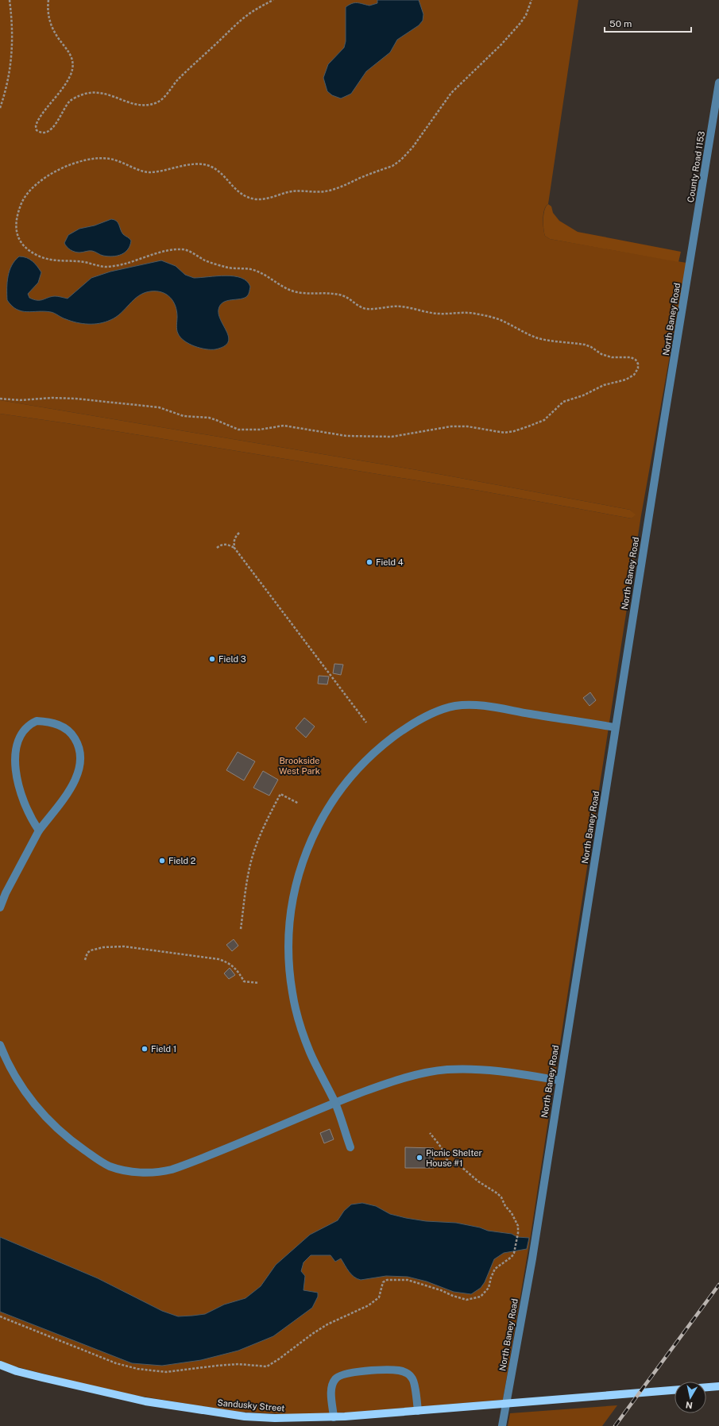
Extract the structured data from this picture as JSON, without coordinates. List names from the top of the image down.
{
  "streets": {
    "main road": ["Sandusky Street"],
    "street": ["County Road 1153", "North Baney Road"]
  },
  "crossings": [
    ["County Road 1153", "North Baney Road"],
    ["North Baney Road", "Sandusky Street"]
  ],
  "parks": ["Brookside West Park"],
  "places": [
    "Field 4",
    "Field 3",
    "Field 2",
    "Field 1",
    "Picnic Shelter House #1"
  ],
  "scale_bar": "50 m",
  "north": "bottom"
}
